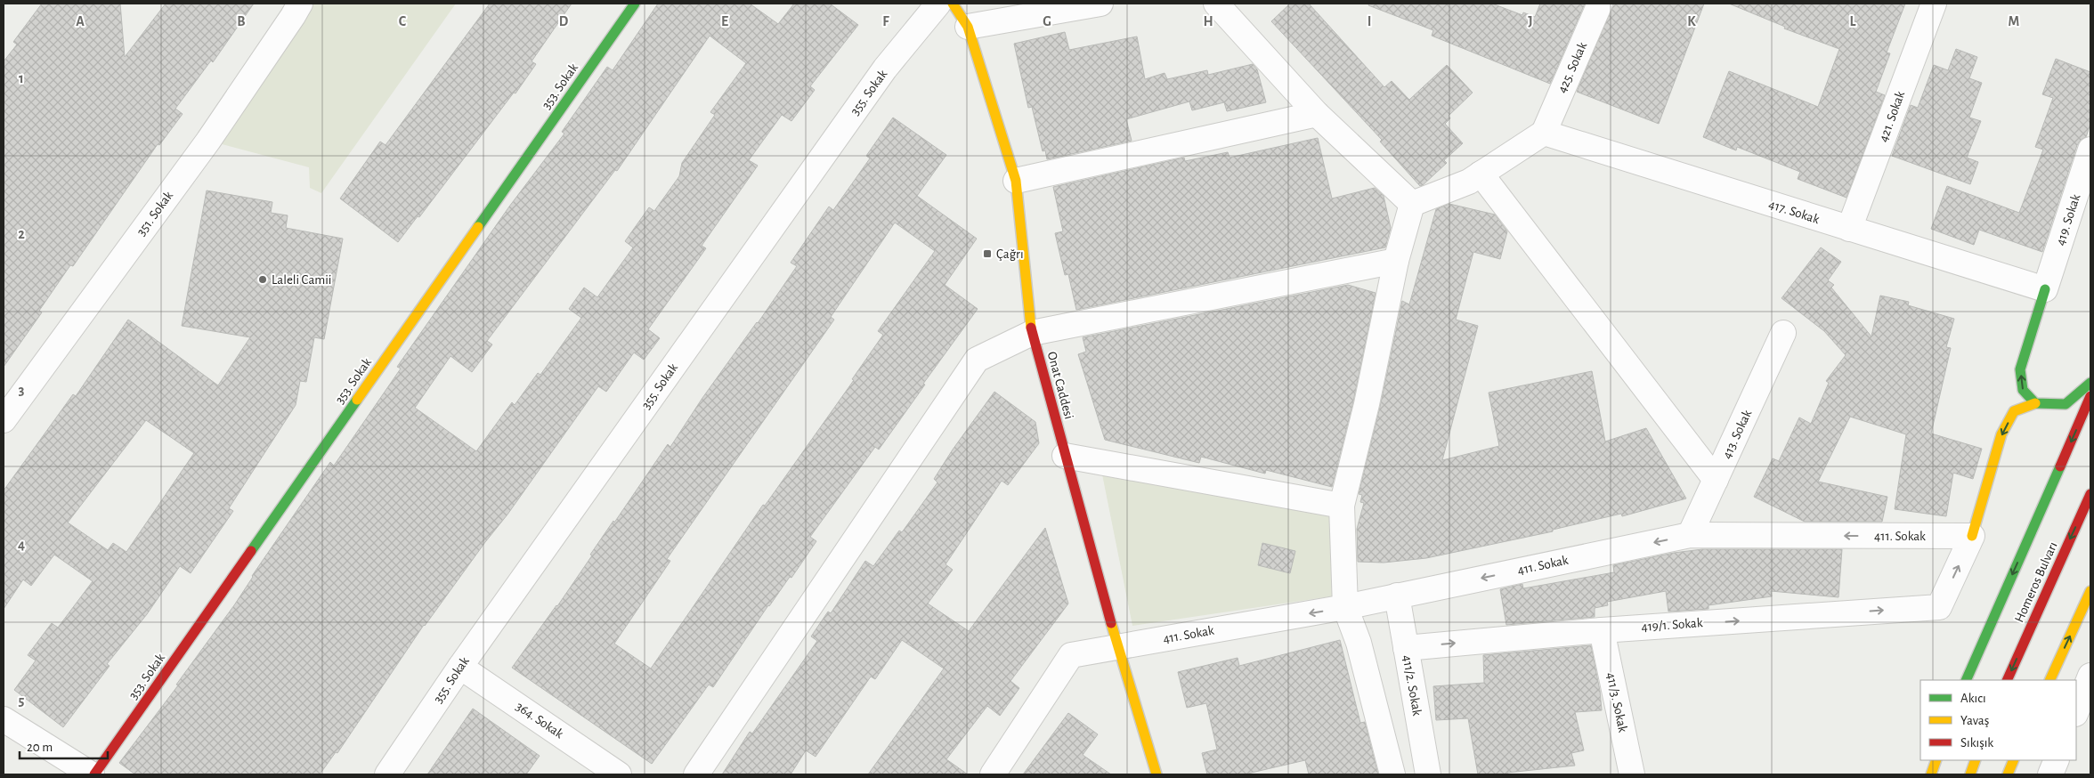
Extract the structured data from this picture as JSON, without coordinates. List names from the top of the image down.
{
  "streets": {
    "main road": ["353. Sokak", "Onat Caddesi", "Homeros Bulvarı"],
    "street": [
      "425. Sokak",
      "355. Sokak",
      "421. Sokak",
      "417. Sokak",
      "351. Sokak",
      "419. Sokak",
      "413. Sokak",
      "411. Sokak",
      "419/1. Sokak",
      "411/2. Sokak",
      "411/3. Sokak",
      "364. Sokak"
    ]
  },
  "crossings": [
    ["425. Sokak", "417. Sokak"],
    ["355. Sokak", "364. Sokak"],
    ["421. Sokak", "417. Sokak"],
    ["417. Sokak", "419. Sokak"],
    ["Onat Caddesi", "411. Sokak"],
    ["413. Sokak", "411. Sokak"],
    ["411. Sokak", "419/1. Sokak"],
    ["411. Sokak", "411/2. Sokak"],
    ["419/1. Sokak", "411/2. Sokak"],
    ["419/1. Sokak", "411/3. Sokak"]
  ],
  "one_way": ["419/1. Sokak"],
  "places": {
    "transit": ["Çağrı"],
    "other": ["Laleli Camii"]
  },
  "legend": ["Akıcı", "Yavaş", "Sıkışık"],
  "scale_bar": "20 m",
  "grid": {
    "columns": [
      "A",
      "B",
      "C",
      "D",
      "E",
      "F",
      "G",
      "H",
      "I",
      "J",
      "K",
      "L",
      "M"
    ],
    "rows": [
      "1",
      "2",
      "3",
      "4",
      "5"
    ]
  }
}
